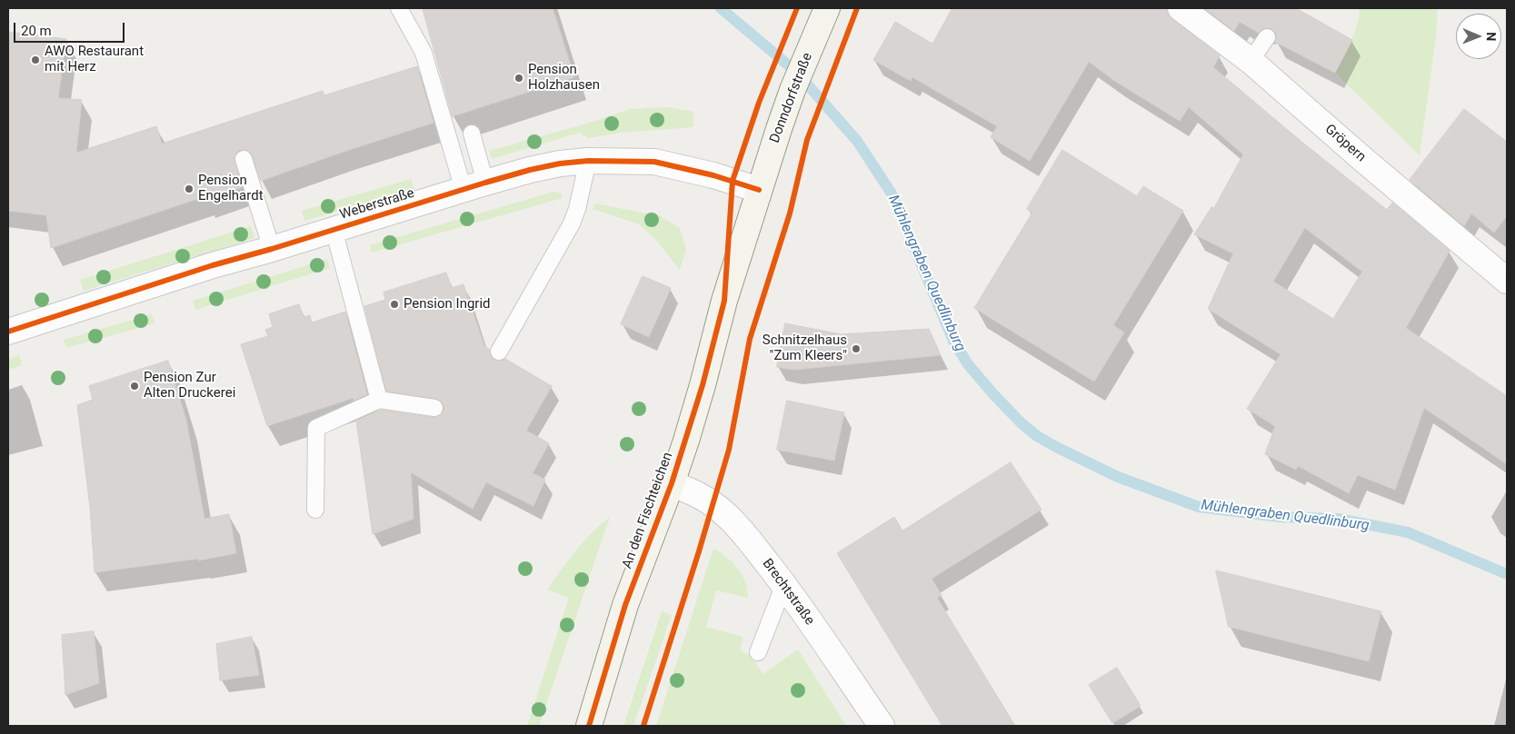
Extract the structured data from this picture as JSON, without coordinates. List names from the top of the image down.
{
  "streets": {
    "main road": ["Donndorfstraße", "An den Fischteichen"],
    "street": ["Gröpern", "Weberstraße", "Brechtstraße"]
  },
  "crossings": [
    ["Donndorfstraße", "Weberstraße"],
    ["Donndorfstraße", "An den Fischteichen"],
    ["Weberstraße", "An den Fischteichen"],
    ["An den Fischteichen", "Brechtstraße"]
  ],
  "water": ["Mühlengraben Quedlinburg"],
  "places": [
    "AWO Restaurant mit Herz",
    "Pension Holzhausen",
    "Pension Engelhardt",
    "Pension Ingrid",
    "Schnitzelhaus \"Zum Kleers\"",
    "Pension Zur Alten Druckerei"
  ],
  "scale_bar": "20 m",
  "north": "right"
}
